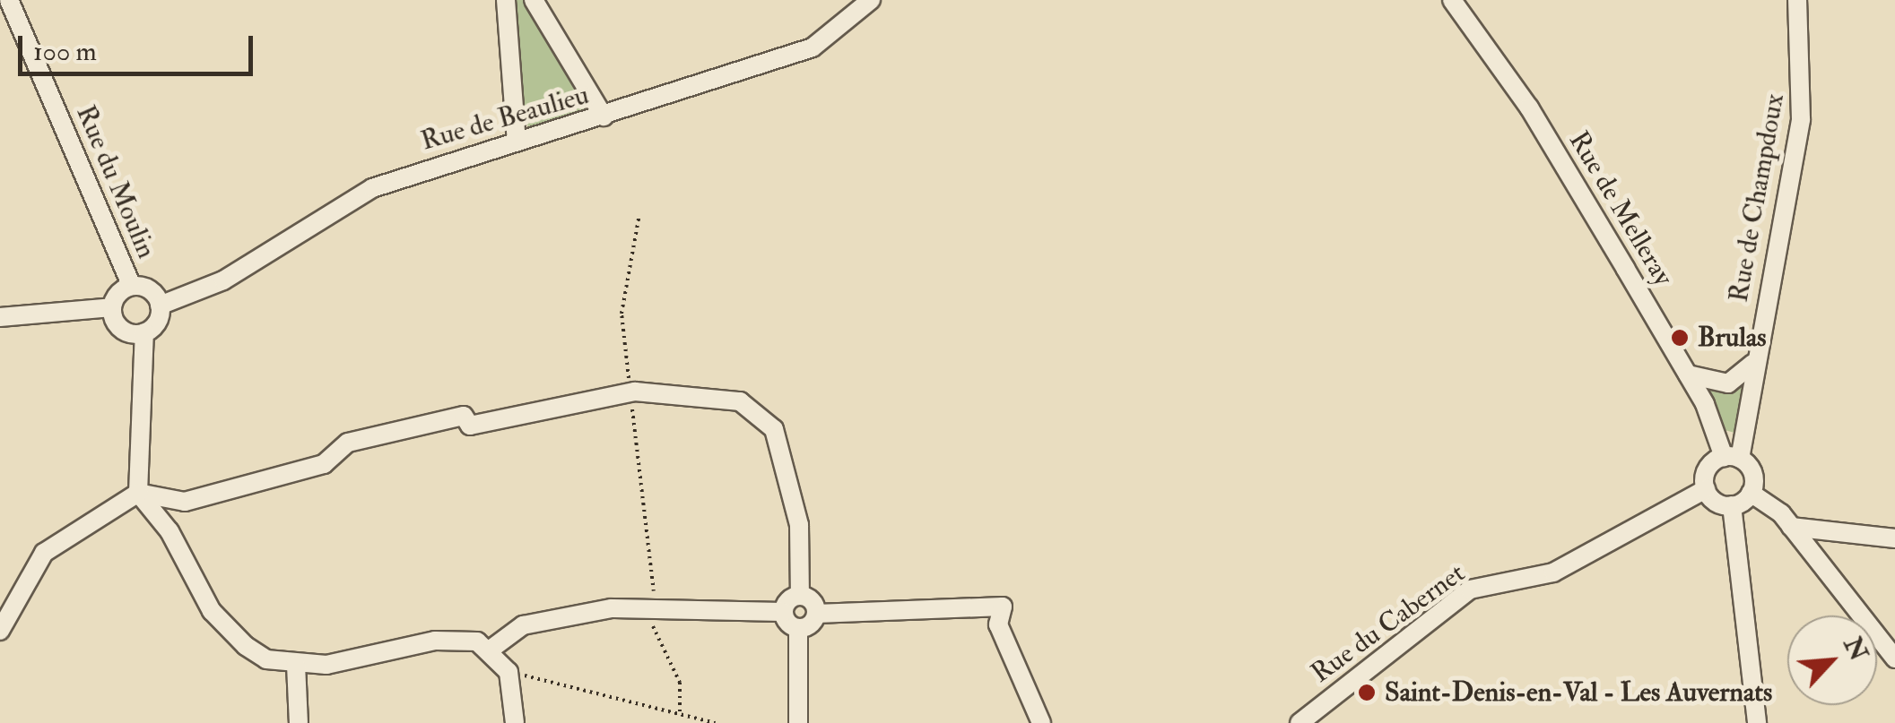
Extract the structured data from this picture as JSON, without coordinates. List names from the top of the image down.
{
  "streets": {
    "street": [
      "Rue de Beaulieu",
      "Rue du Moulin",
      "Rue de Champdoux",
      "Rue de Melleray",
      "Rue du Cabernet"
    ]
  },
  "crossings": [
    ["Rue de Beaulieu", "Rue du Moulin"],
    ["Rue de Champdoux", "Rue de Melleray"]
  ],
  "places": ["Brulas", "Saint-Denis-en-Val - Les Auvernats"],
  "scale_bar": "100 m",
  "north": "top right"
}
